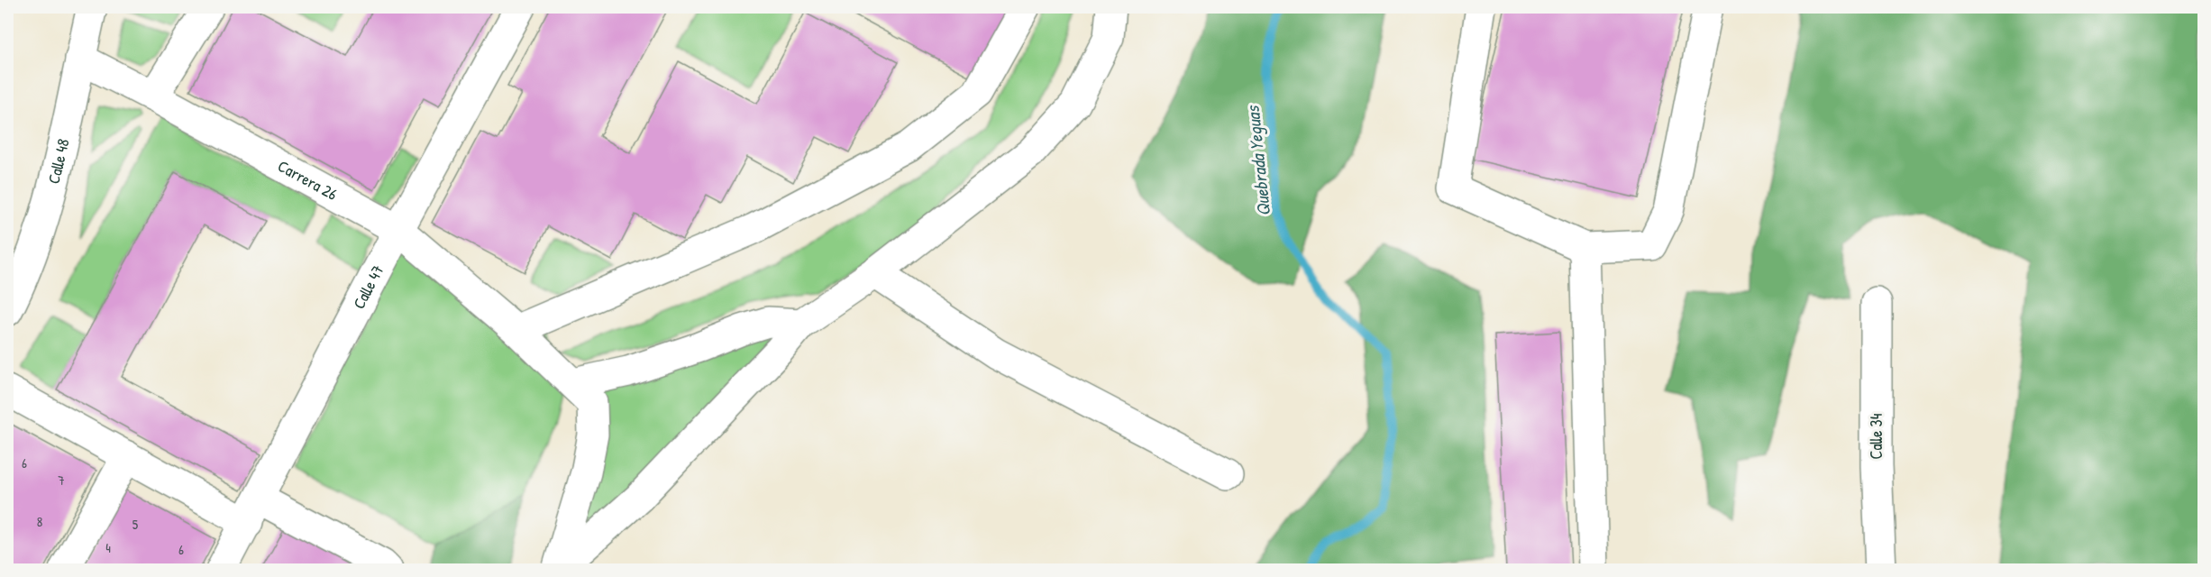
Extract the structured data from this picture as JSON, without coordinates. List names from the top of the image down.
{
  "streets": {
    "street": [
      "Calle 48",
      "Carrera 26",
      "Calle 47",
      "Calle 34"
    ]
  },
  "crossings": [
    ["Calle 48", "Carrera 26"],
    ["Carrera 26", "Calle 47"]
  ],
  "water": ["Quebrada Yeguas"],
  "house_numbers": [
    "6",
    "7",
    "8",
    "5",
    "4",
    "6"
  ]
}
